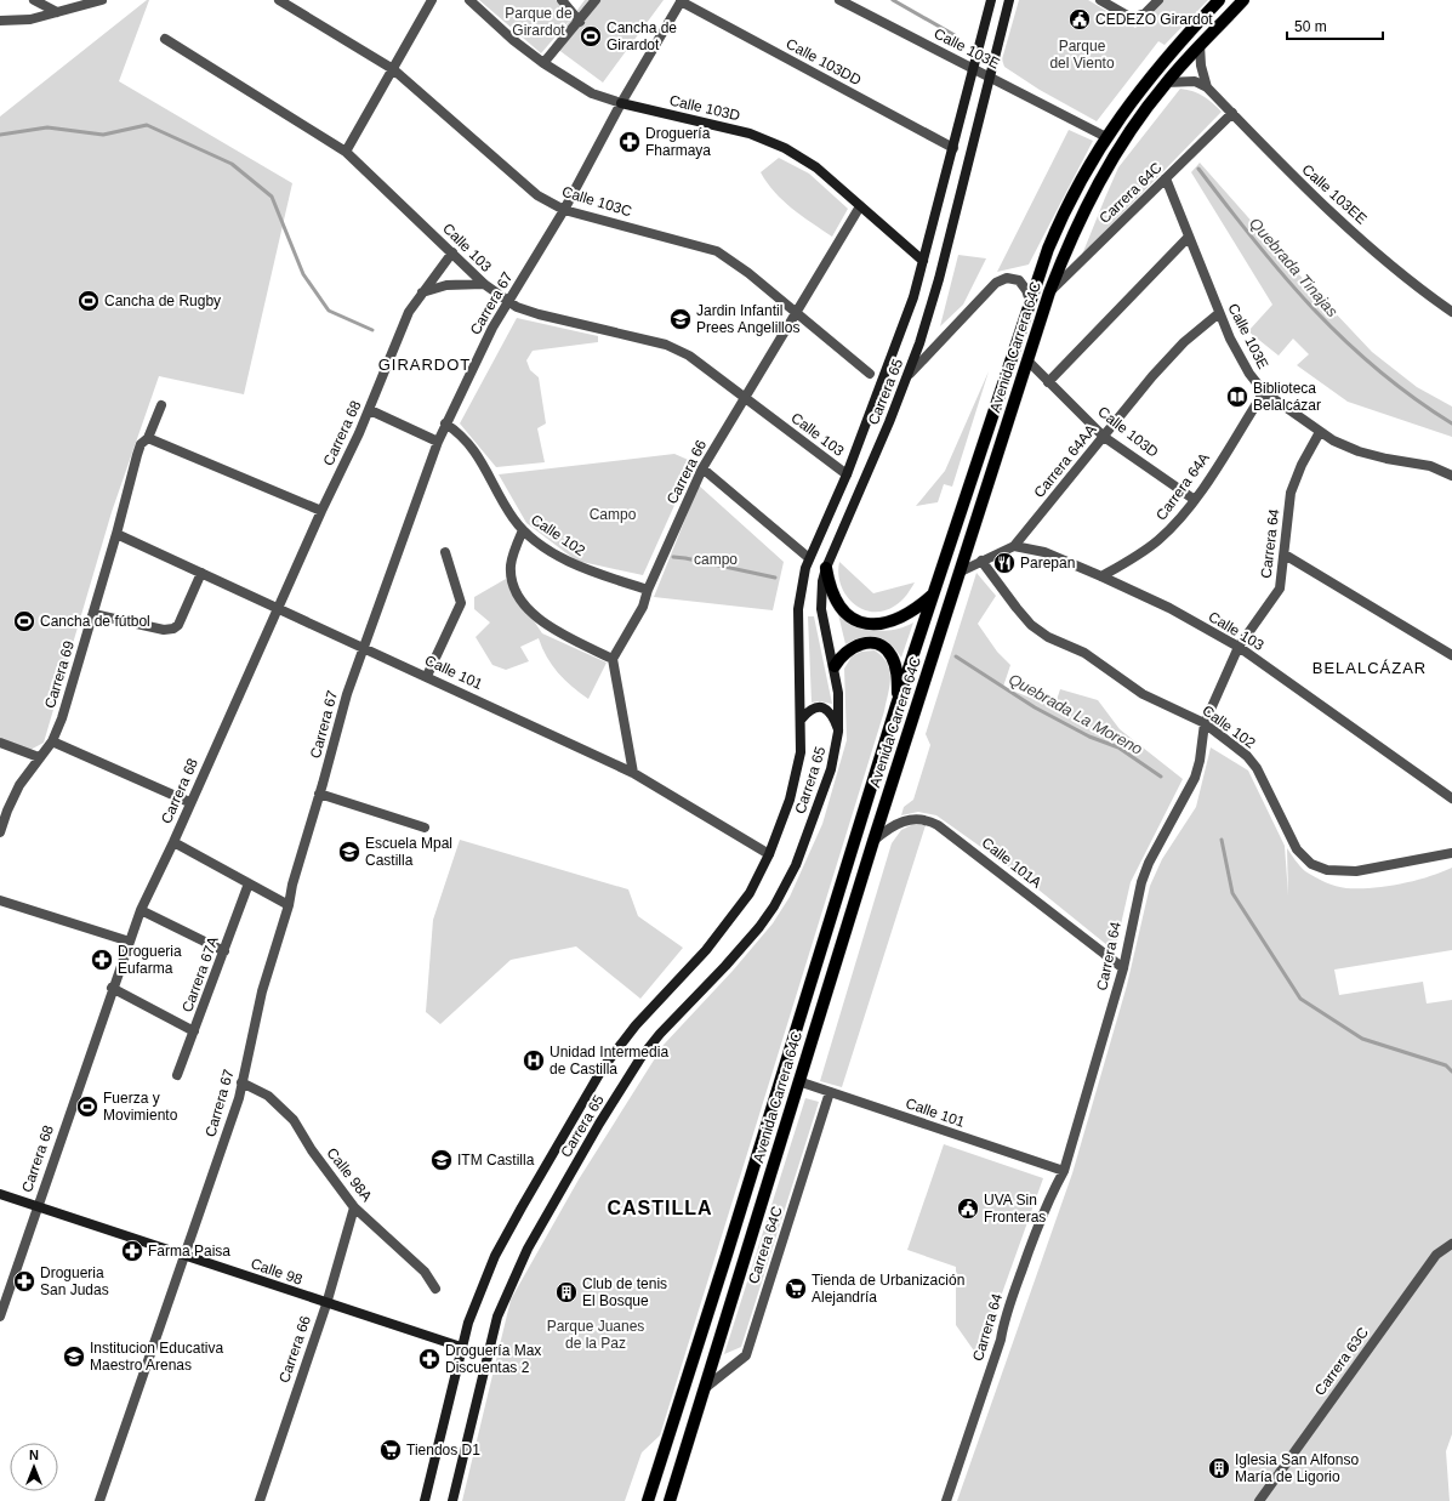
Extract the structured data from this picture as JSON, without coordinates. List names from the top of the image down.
{
  "streets": {
    "main road": [
      "Calle 103D",
      "Avenida Carrera 64C",
      "Carrera 65",
      "Calle 98"
    ],
    "street": [
      "Calle 103E",
      "Calle 103DD",
      "Carrera 64C",
      "Calle 103EE",
      "Calle 103C",
      "Calle 103",
      "Carrera 67",
      "Carrera 68",
      "Carrera 64AA",
      "Carrera 66",
      "Carrera 64A",
      "Calle 102",
      "Carrera 64",
      "Calle 101",
      "Carrera 69",
      "Calle 101A",
      "Carrera 67A",
      "Calle 98A",
      "Carrera 63C"
    ]
  },
  "crossings": [
    ["Calle 103E", "Carrera 64C"],
    ["Calle 103E", "Avenida Carrera 64C"],
    ["Calle 103E", "Carrera 65"],
    ["Calle 103E", "Carrera 64AA"],
    ["Calle 103E", "Carrera 64A"],
    ["Calle 103E", "Carrera 64"],
    ["Calle 103DD", "Carrera 67"],
    ["Calle 103DD", "Carrera 65"],
    ["Calle 103D", "Carrera 67"],
    ["Calle 103D", "Avenida Carrera 64C"],
    ["Calle 103D", "Carrera 65"],
    ["Calle 103D", "Carrera 64AA"],
    ["Calle 103D", "Carrera 66"],
    ["Calle 103D", "Carrera 64A"],
    ["Carrera 64C", "Calle 103EE"],
    ["Carrera 64C", "Avenida Carrera 64C"],
    ["Carrera 64C", "Calle 101"],
    ["Calle 103EE", "Avenida Carrera 64C"],
    ["Calle 103C", "Carrera 67"],
    ["Calle 103C", "Carrera 66"],
    ["Calle 103", "Carrera 67"],
    ["Calle 103", "Carrera 65"],
    ["Calle 103", "Carrera 68"],
    ["Calle 103", "Carrera 64AA"],
    ["Calle 103", "Carrera 66"],
    ["Calle 103", "Carrera 64A"],
    ["Calle 103", "Carrera 64"],
    ["Carrera 67", "Calle 102"],
    ["Carrera 67", "Calle 101"],
    ["Carrera 67", "Calle 98A"],
    ["Carrera 67", "Calle 98"],
    ["Avenida Carrera 64C", "Calle 101"],
    ["Avenida Carrera 64C", "Calle 101A"],
    ["Carrera 65", "Calle 101"],
    ["Carrera 65", "Calle 98"],
    ["Carrera 68", "Calle 101"],
    ["Carrera 68", "Calle 98"],
    ["Carrera 66", "Calle 102"],
    ["Carrera 66", "Calle 98A"],
    ["Carrera 66", "Calle 98"],
    ["Calle 102", "Carrera 64"],
    ["Carrera 64", "Calle 101"],
    ["Carrera 64", "Calle 101A"],
    ["Calle 101", "Carrera 69"]
  ],
  "districts": ["GIRARDOT", "BELALCÁZAR", "CASTILLA"],
  "water": ["Quebrada Tinajas", "Quebrada La Moreno"],
  "parks": [
    "Parque de Girardot",
    "Parque del Viento",
    "Campo",
    "campo",
    "Parque Juanes de la Paz"
  ],
  "places": {
    "public building": ["CEDEZO Girardot", "UVA Sin Fronteras"],
    "sports": [
      "Cancha de Girardot",
      "Cancha de Rugby",
      "Cancha de fútbol",
      "Fuerza y Movimiento"
    ],
    "pharmacy": [
      "Droguería Fharmaya",
      "Drogueria Eufarma",
      "Farma Paisa",
      "Drogueria San Judas",
      "Droguería Max Discuentas 2"
    ],
    "school or university": [
      "Jardin Infantil Prees Angelillos",
      "Escuela Mpal Castilla",
      "ITM Castilla",
      "Institucion Educativa Maestro Arenas"
    ],
    "library": ["Biblioteca Belalcázar"],
    "restaurant": ["Parepan"],
    "hospital": ["Unidad Intermedia de Castilla"],
    "supermarket": ["Tienda de Urbanización Alejandría", "Tiendos D1"],
    "building": ["Club de tenis El Bosque", "Iglesia San Alfonso María de Ligorio"]
  },
  "scale_bar": "50 m",
  "north": "top"
}
